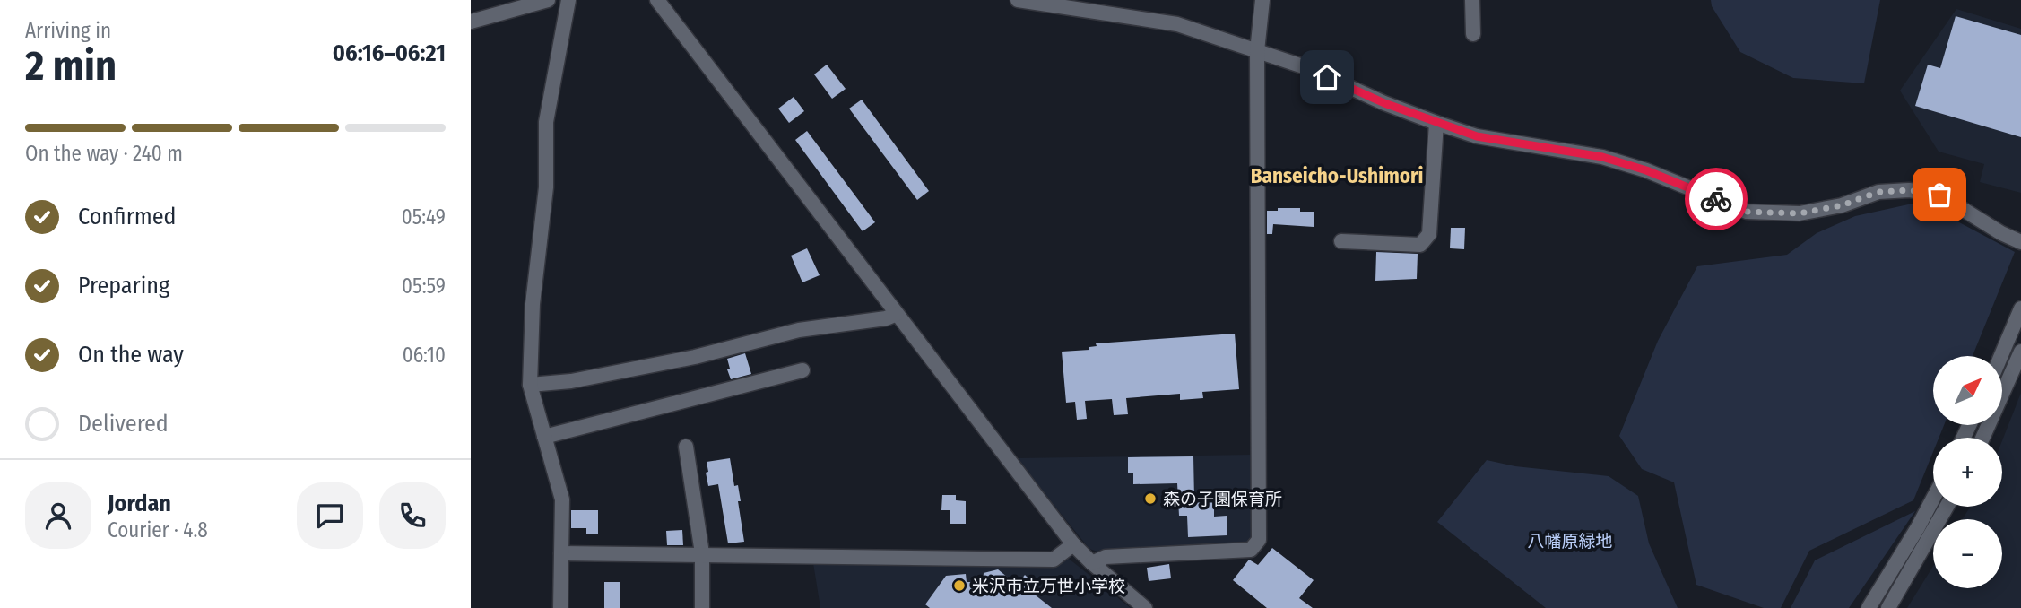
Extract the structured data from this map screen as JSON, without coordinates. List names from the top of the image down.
{
  "districts": ["Banseicho-Ushimori"],
  "parks": ["八幡原緑地"],
  "places": ["森の子園保育所", "米沢市立万世小学校"],
  "north": "top right",
  "page": {
    "heading": ["2 min", "Arriving in", "06:16–06:21"],
    "panel": ["Jordan", "Courier · 4.8"],
    "bar": "On the way · 240 m",
    "list": [
      ["Confirmed", "05:49"],
      ["Preparing", "05:59"],
      ["On the way", "06:10"],
      "Delivered"
    ],
    "map_buttons": ["+", "−"]
  }
}
